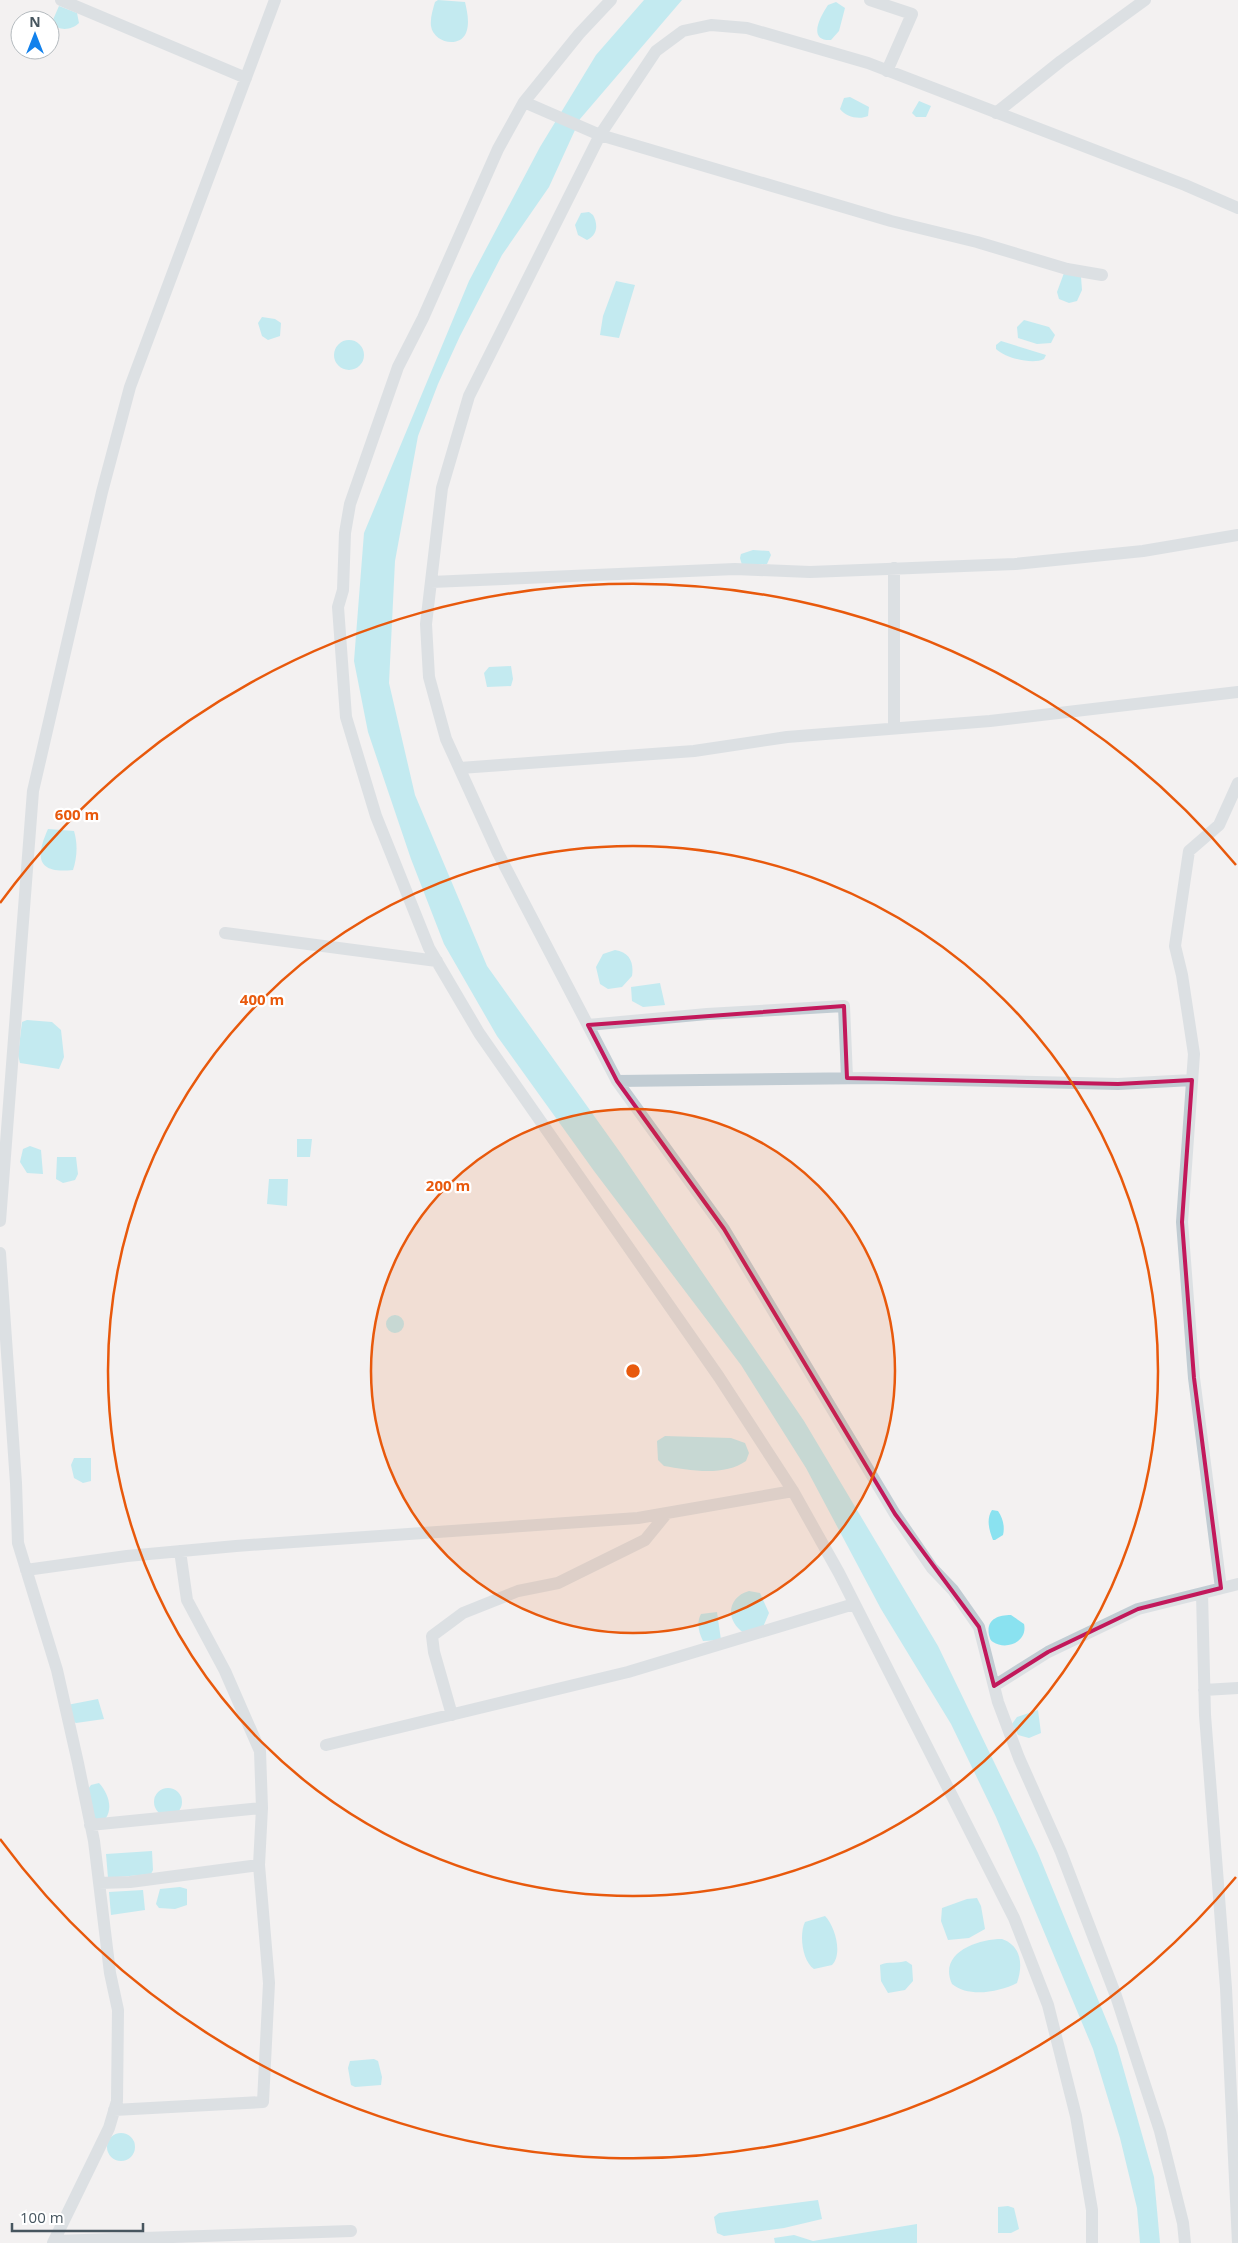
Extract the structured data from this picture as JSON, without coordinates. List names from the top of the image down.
{
  "scale_bar": "100 m",
  "north": "top",
  "rings": ["600 m", "400 m", "200 m"]
}
